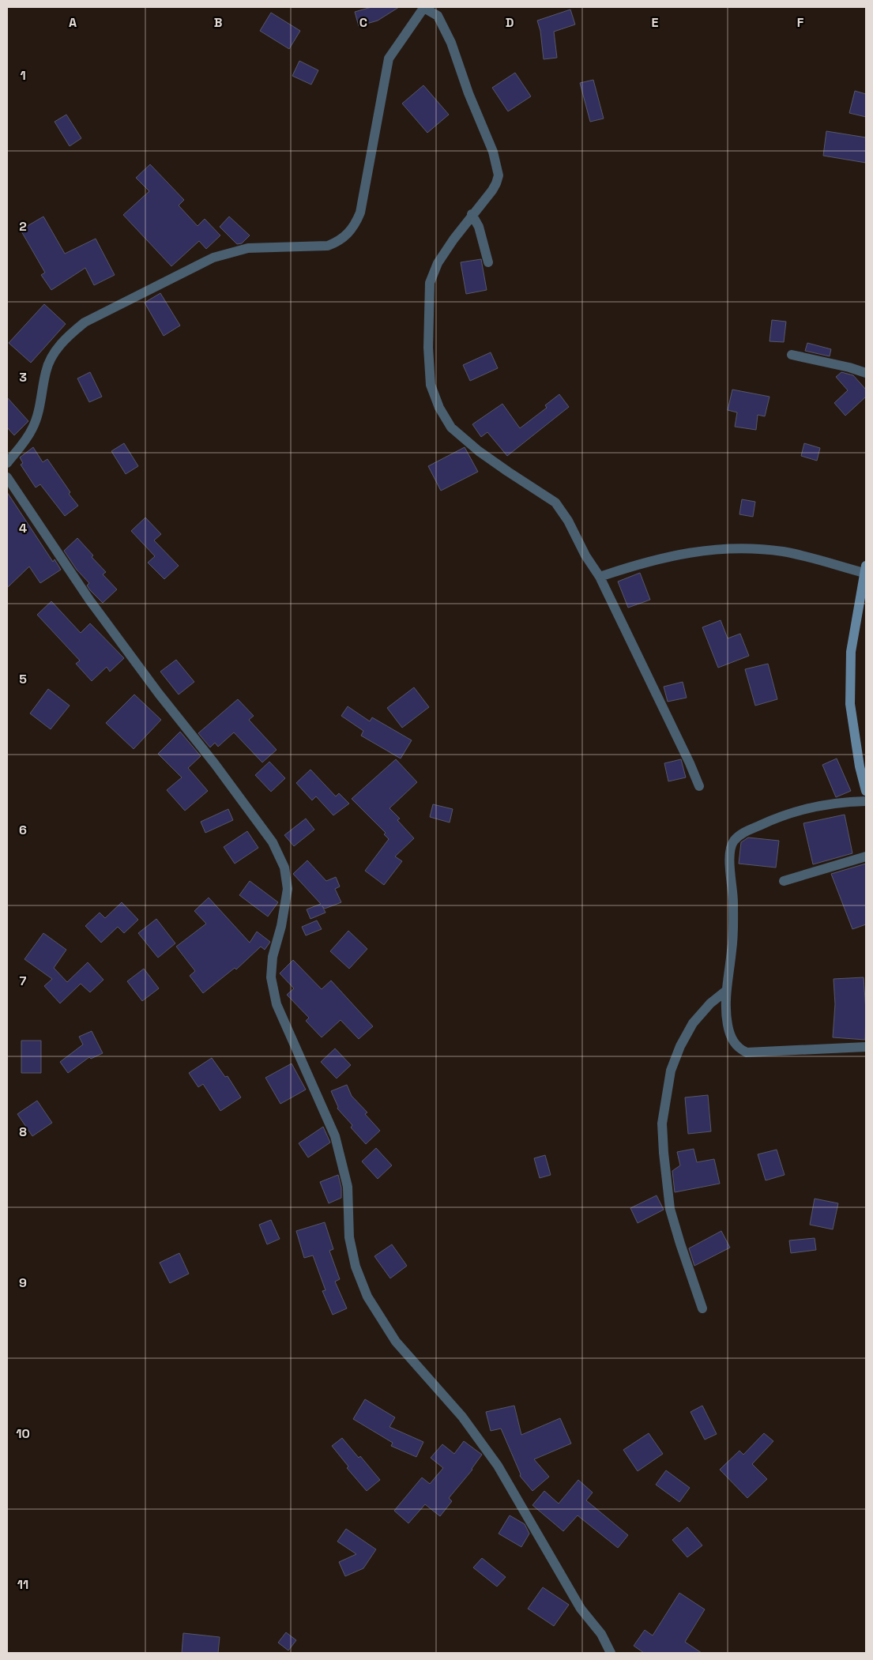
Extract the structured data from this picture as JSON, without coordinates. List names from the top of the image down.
{
  "grid": {
    "columns": [
      "A",
      "B",
      "C",
      "D",
      "E",
      "F"
    ],
    "rows": [
      "1",
      "2",
      "3",
      "4",
      "5",
      "6",
      "7",
      "8",
      "9",
      "10",
      "11"
    ]
  }
}
